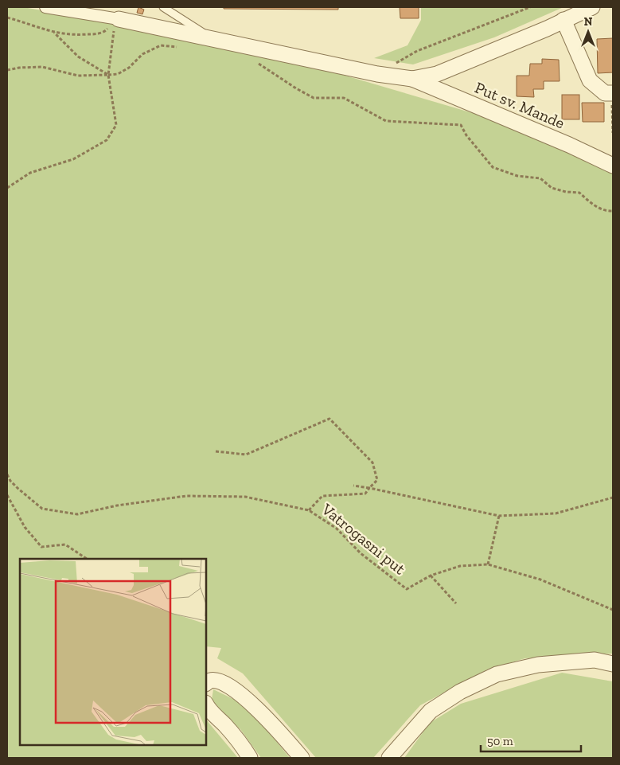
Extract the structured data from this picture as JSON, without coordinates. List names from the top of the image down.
{
  "streets": {
    "street": ["Put sv. Mande"],
    "path": ["Vatrogasni put"]
  },
  "scale_bar": "50 m",
  "north": "top"
}
